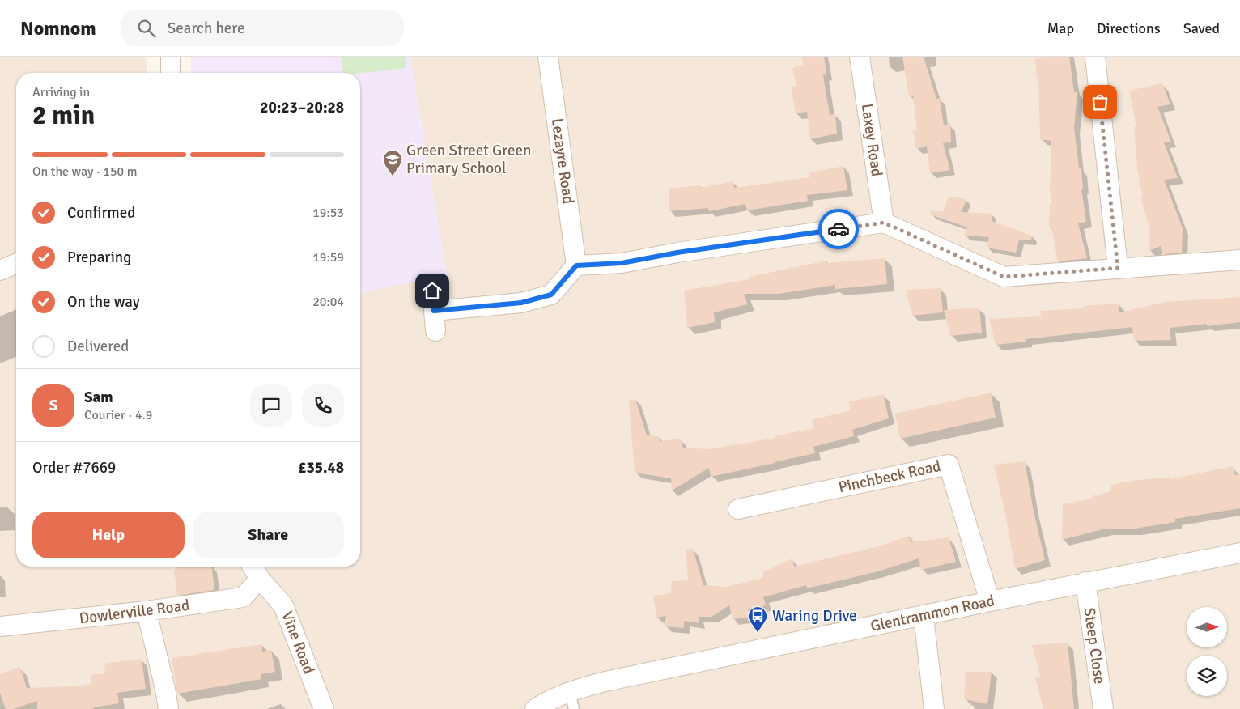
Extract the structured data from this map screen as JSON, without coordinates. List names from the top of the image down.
{
  "streets": {
    "street": [
      "Laxey Road",
      "Lezayre Road",
      "Pinchbeck Road",
      "Dowlerville Road",
      "Glentrammon Road",
      "Vine Road",
      "Steep Close"
    ]
  },
  "crossings": [
    ["Pinchbeck Road", "Glentrammon Road"],
    ["Dowlerville Road", "Vine Road"],
    ["Glentrammon Road", "Steep Close"]
  ],
  "places": {
    "school or university": ["Green Street Green Primary School"],
    "bus stop": ["Waring Drive"]
  },
  "north": "right",
  "page": {
    "header": "Nomnom",
    "search": "Search here",
    "nav": ["Map", "Directions", "Saved"],
    "heading": ["2 min", "Arriving in", "20:23–20:28"],
    "panel": [
      "Sam",
      "Courier · 4.9",
      "Order #7669",
      "£35.48"
    ],
    "bar": "On the way · 150 m",
    "list": [
      ["Confirmed", "19:53"],
      ["Preparing", "19:59"],
      ["On the way", "20:04"],
      "Delivered"
    ],
    "round": "S",
    "buttons": ["Help", "Share"]
  }
}
